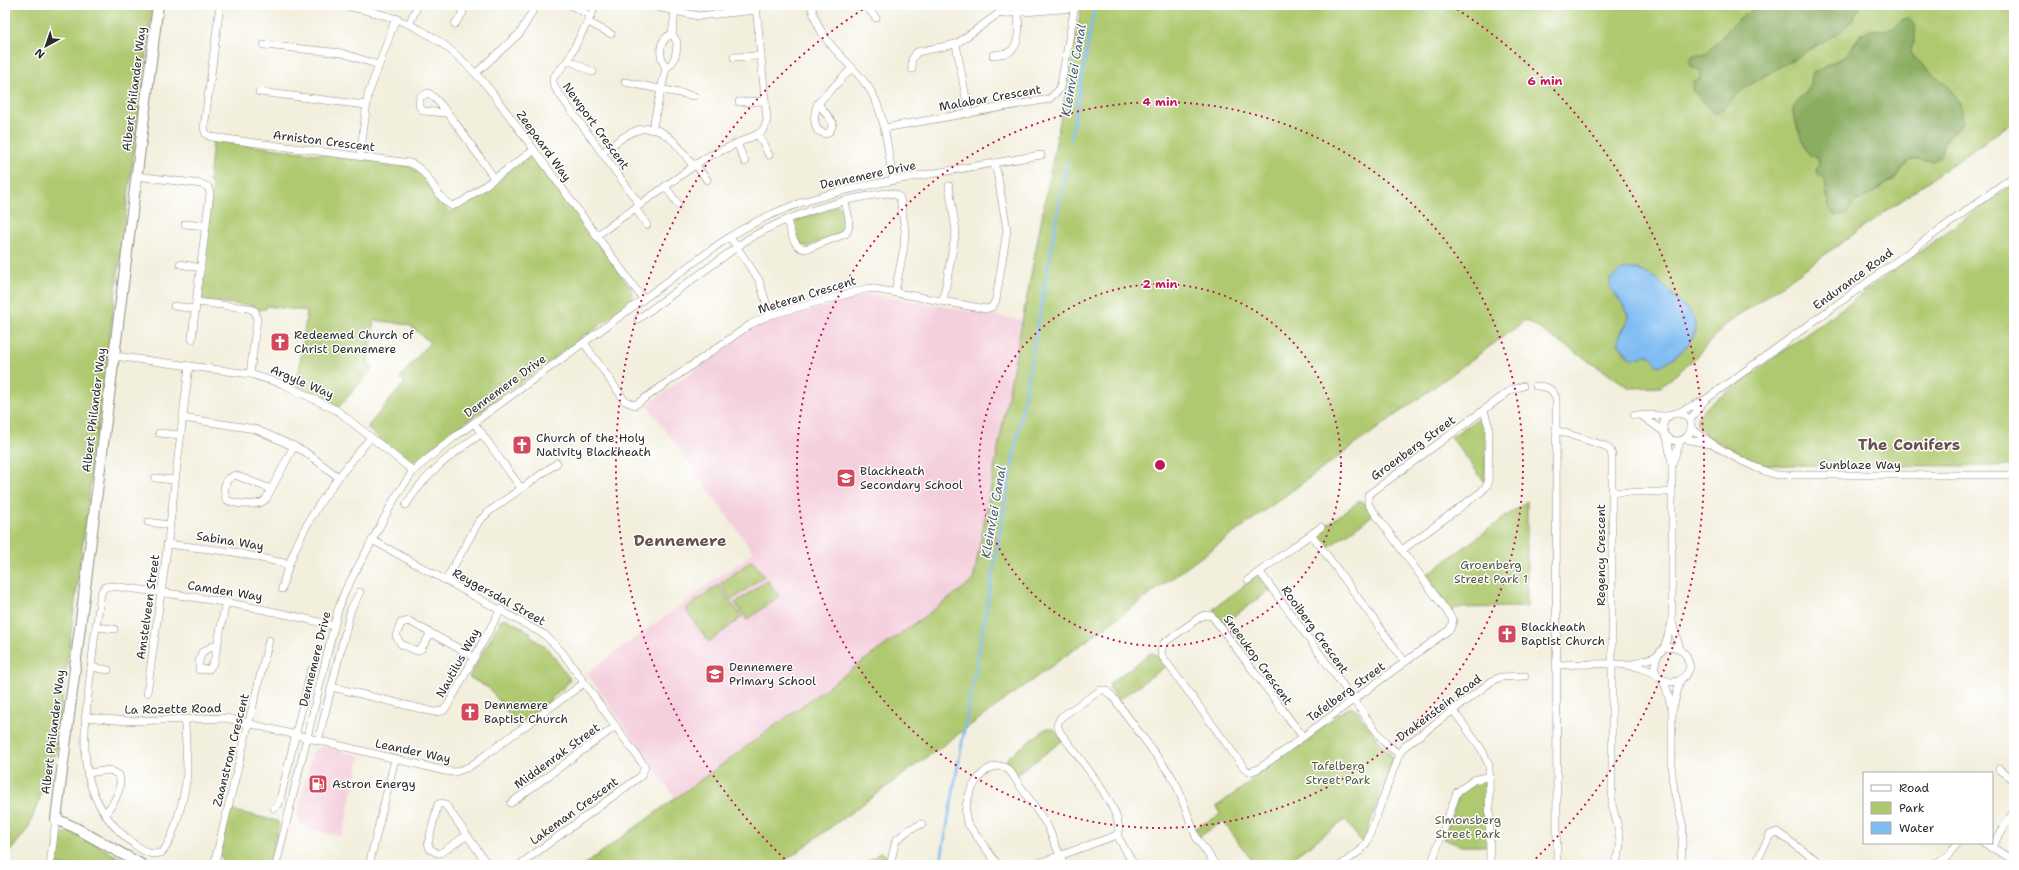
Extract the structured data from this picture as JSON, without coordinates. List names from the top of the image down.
{
  "streets": {
    "street": [
      "Albert Philander Way",
      "Malabar Crescent",
      "Newport Crescent",
      "Arniston Crescent",
      "Zeepaard Way",
      "Dennemere Drive",
      "Endurance Road",
      "Meteren Crescent",
      "Argyle Way",
      "Groenberg Street",
      "Sunblaze Way",
      "Sabina Way",
      "Regency Crescent",
      "Camden Way",
      "Reygersdal Street",
      "Amstelveen Street",
      "Rooiberg Crescent",
      "Sneeukop Crescent",
      "Nautilus Way",
      "Tafelberg Street",
      "Drakenstein Road",
      "La Rozette Road",
      "Zaanstrom Crescent",
      "Leander Way",
      "Middenrak Street",
      "Lakeman Crescent"
    ]
  },
  "crossings": [
    ["Albert Philander Way", "Argyle Way"],
    ["Arniston Crescent", "Zeepaard Way"],
    ["Zeepaard Way", "Dennemere Drive"],
    ["Dennemere Drive", "Meteren Crescent"],
    ["Dennemere Drive", "Argyle Way"],
    ["Dennemere Drive", "Camden Way"],
    ["Dennemere Drive", "Reygersdal Street"],
    ["Dennemere Drive", "La Rozette Road"],
    ["Dennemere Drive", "Leander Way"],
    ["Argyle Way", "Amstelveen Street"],
    ["Groenberg Street", "Tafelberg Street"],
    ["Sabina Way", "Amstelveen Street"],
    ["Camden Way", "Amstelveen Street"],
    ["Reygersdal Street", "Nautilus Way"],
    ["Reygersdal Street", "Leander Way"],
    ["Reygersdal Street", "Middenrak Street"],
    ["Reygersdal Street", "Lakeman Crescent"],
    ["Rooiberg Crescent", "Tafelberg Street"],
    ["Rooiberg Crescent", "Drakenstein Road"],
    ["Sneeukop Crescent", "Tafelberg Street"],
    ["La Rozette Road", "Zaanstrom Crescent"],
    ["La Rozette Road", "Leander Way"]
  ],
  "districts": ["The Conifers", "Dennemere"],
  "water": ["Kleinvlei Canal"],
  "parks": ["Groenberg Street Park 1", "Tafelberg Street Park", "Simonsberg Street Park"],
  "places": {
    "church": [
      "Redeemed Church of Christ Dennemere",
      "Church of the Holy Nativity Blackheath",
      "Blackheath Baptist Church",
      "Dennemere Baptist Church"
    ],
    "school or university": ["Blackheath Secondary School", "Dennemere Primary School"],
    "fuel station": ["Astron Energy"]
  },
  "legend": ["Road", "Park", "Water"],
  "north": "bottom left",
  "rings": ["6 min", "4 min", "2 min"]
}
